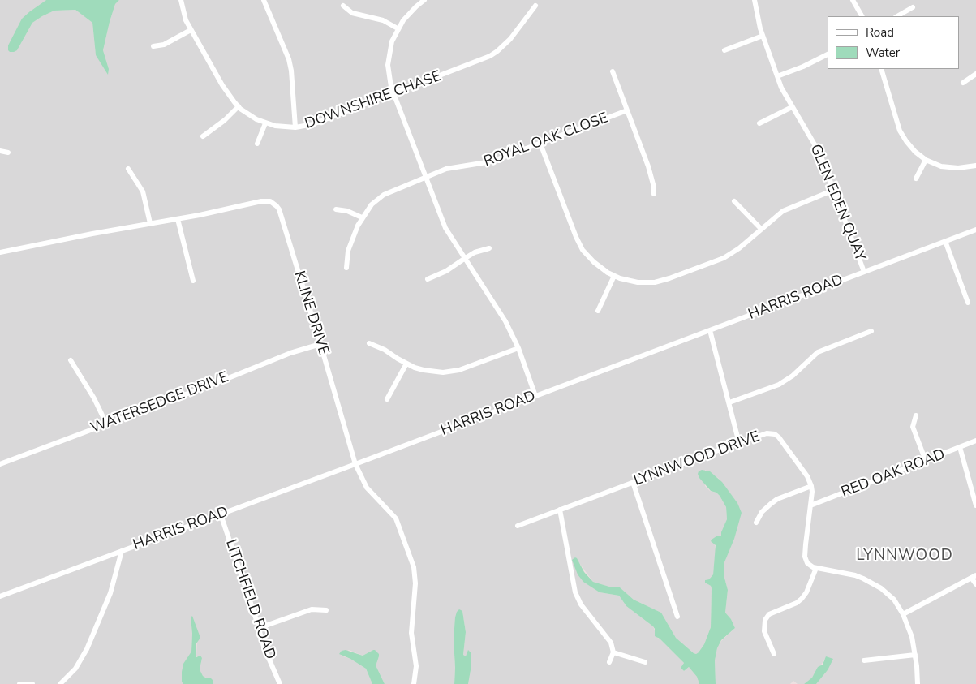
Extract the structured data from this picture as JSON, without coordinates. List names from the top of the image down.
{
  "streets": {
    "street": [
      "DOWNSHIRE CHASE",
      "ROYAL OAK CLOSE",
      "GLEN EDEN QUAY",
      "HARRIS ROAD",
      "KLINE DRIVE",
      "WATERSEDGE DRIVE",
      "LYNNWOOD DRIVE",
      "RED OAK ROAD",
      "LITCHFIELD ROAD"
    ]
  },
  "crossings": [
    ["GLEN EDEN QUAY", "HARRIS ROAD"],
    ["HARRIS ROAD", "KLINE DRIVE"],
    ["HARRIS ROAD", "LITCHFIELD ROAD"],
    ["KLINE DRIVE", "WATERSEDGE DRIVE"]
  ],
  "districts": ["LYNNWOOD"],
  "legend": ["Road", "Water"]
}
